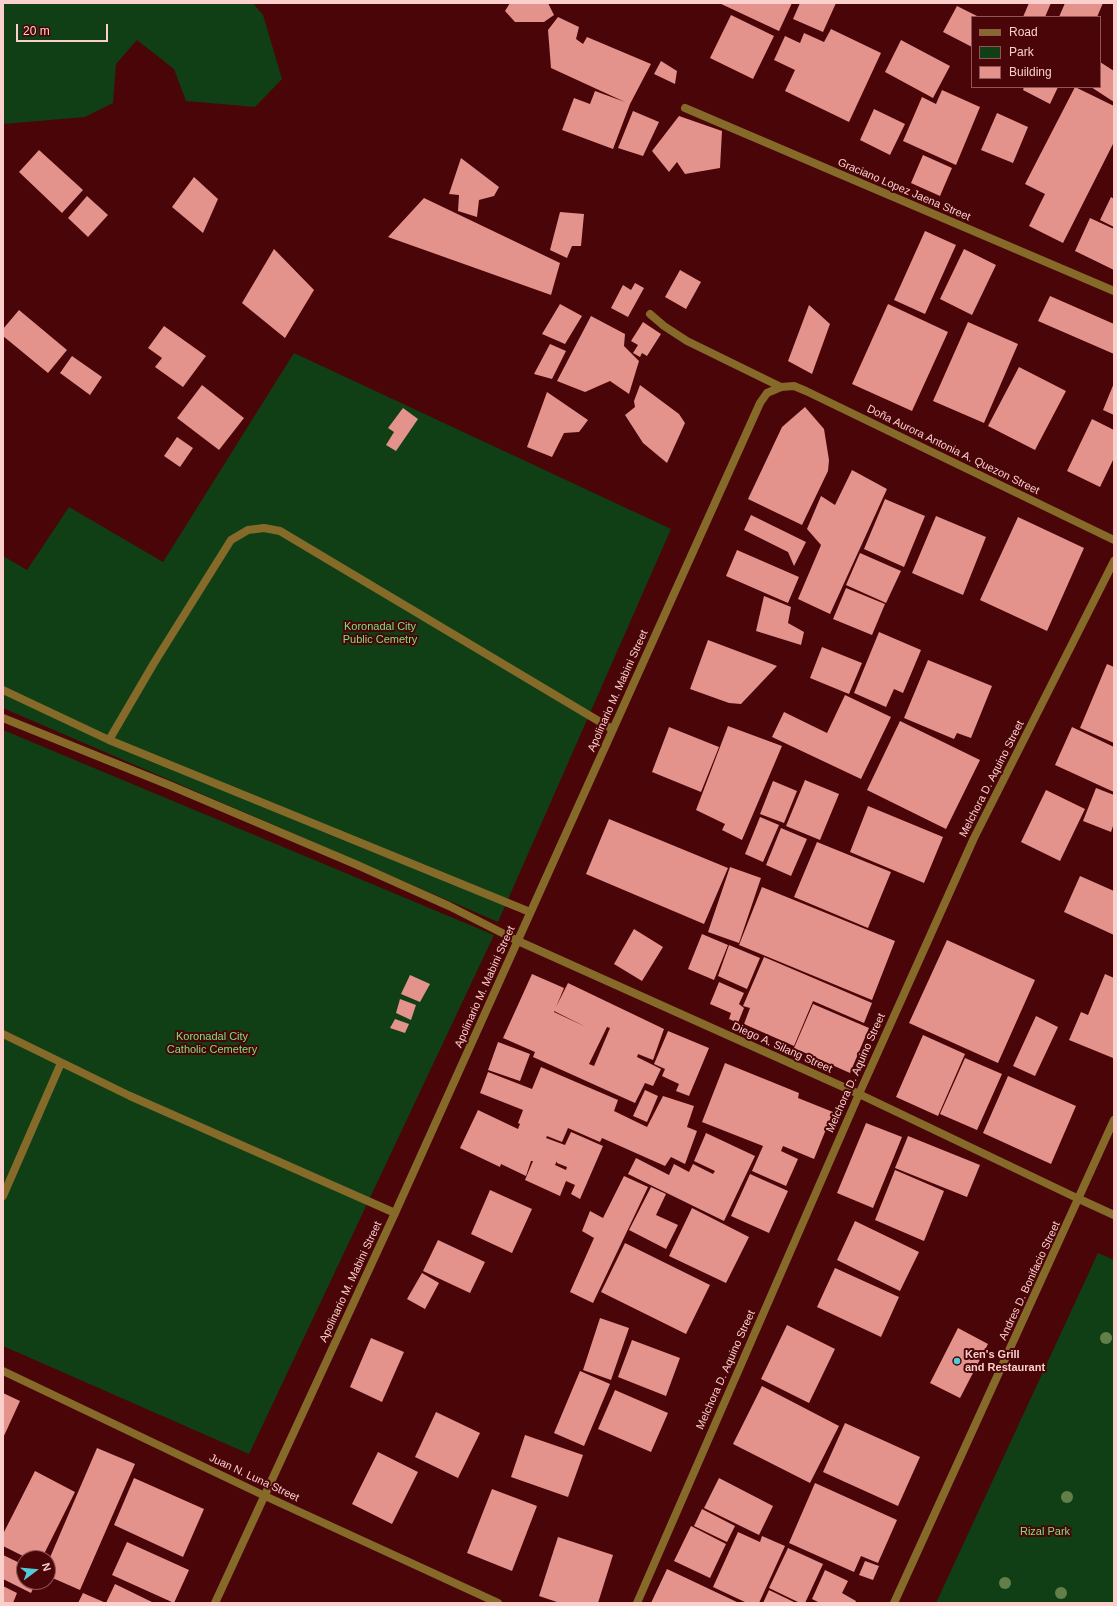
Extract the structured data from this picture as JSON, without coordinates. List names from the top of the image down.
{
  "streets": {
    "street": [
      "Graciano Lopez Jaena Street",
      "Doña Aurora Antonia A. Quezon Street",
      "Apolinario M. Mabini Street",
      "Melchora D. Aquino Street",
      "Diego A. Silang Street",
      "Andres D. Bonifacio Street",
      "Juan N. Luna Street"
    ]
  },
  "crossings": [
    ["Doña Aurora Antonia A. Quezon Street", "Apolinario M. Mabini Street"],
    ["Apolinario M. Mabini Street", "Diego A. Silang Street"],
    ["Apolinario M. Mabini Street", "Juan N. Luna Street"],
    ["Melchora D. Aquino Street", "Diego A. Silang Street"],
    ["Diego A. Silang Street", "Andres D. Bonifacio Street"]
  ],
  "parks": ["Koronadal City Public Cemetry", "Koronadal City Catholic Cemetery", "Rizal Park"],
  "places": ["Ken's Grill and Restaurant"],
  "legend": ["Road", "Park", "Building"],
  "scale_bar": "20 m",
  "north": "right"
}
